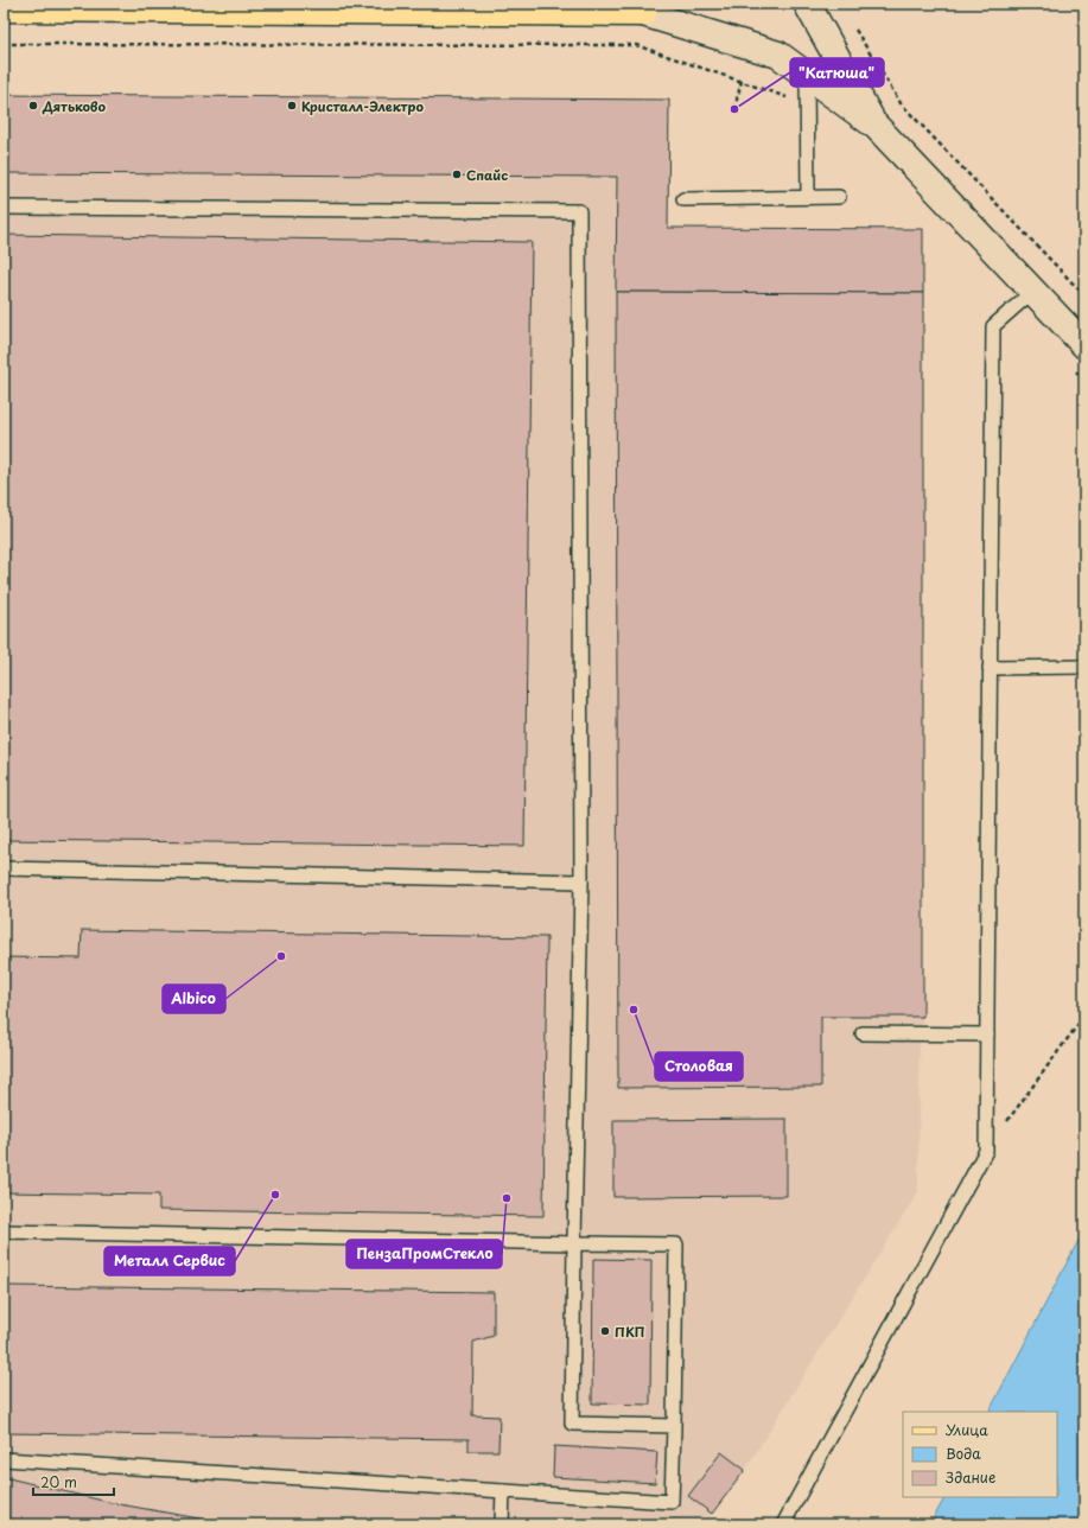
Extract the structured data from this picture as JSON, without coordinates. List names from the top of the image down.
{
  "places": [
    "Дятьково",
    "Кристалл-Электро",
    "\"Катюша\"",
    "Спайс",
    "Albico",
    "Столовая",
    "Металл Сервис",
    "ПензаПромСтекло",
    "ПКП"
  ],
  "legend": ["Улица", "Вода", "Здание"],
  "scale_bar": "20 m"
}
